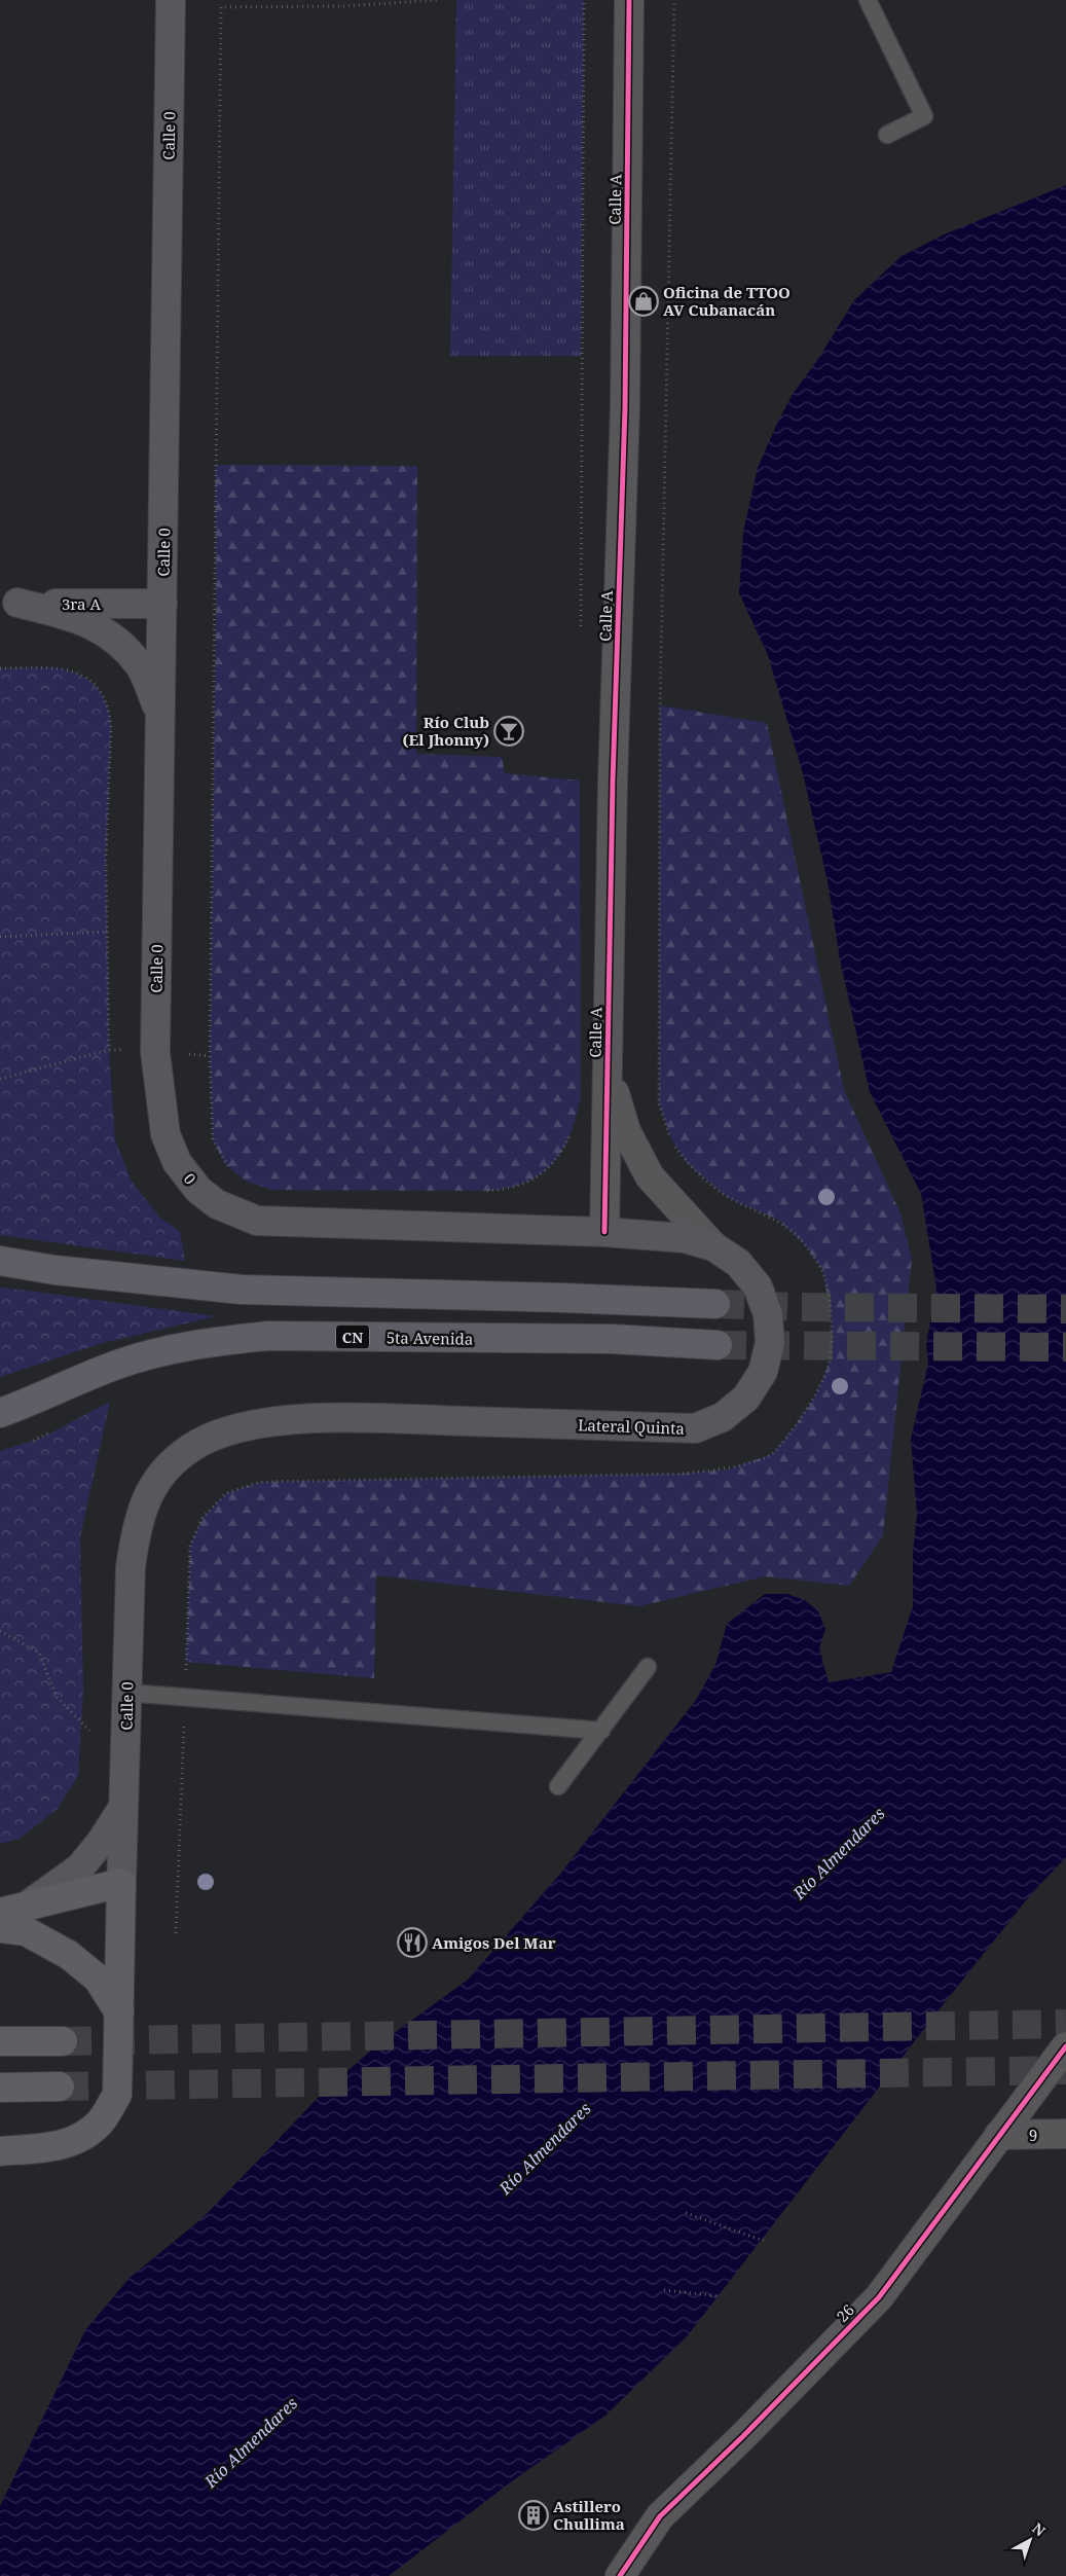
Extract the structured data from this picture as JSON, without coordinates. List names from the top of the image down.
{
  "streets": {
    "highway": ["CN", "5ta Avenida"],
    "main road": [
      "Calle 0",
      "3ra A",
      "0",
      "Lateral Quinta"
    ],
    "street": ["Calle A", "9", "26"]
  },
  "crossings": [
    ["Calle 0", "3ra A"],
    ["Calle 0", "0"],
    ["Calle 0", "Lateral Quinta"],
    ["Calle A", "Lateral Quinta"],
    ["0", "Lateral Quinta"],
    ["9", "26"]
  ],
  "water": ["Río Almendares"],
  "places": {
    "shop": ["Oficina de TTOO AV Cubanacán"],
    "bar": ["Río Club (El Jhonny)"],
    "restaurant": ["Amigos Del Mar"],
    "building": ["Astillero Chullima"]
  },
  "north": "top right"
}
